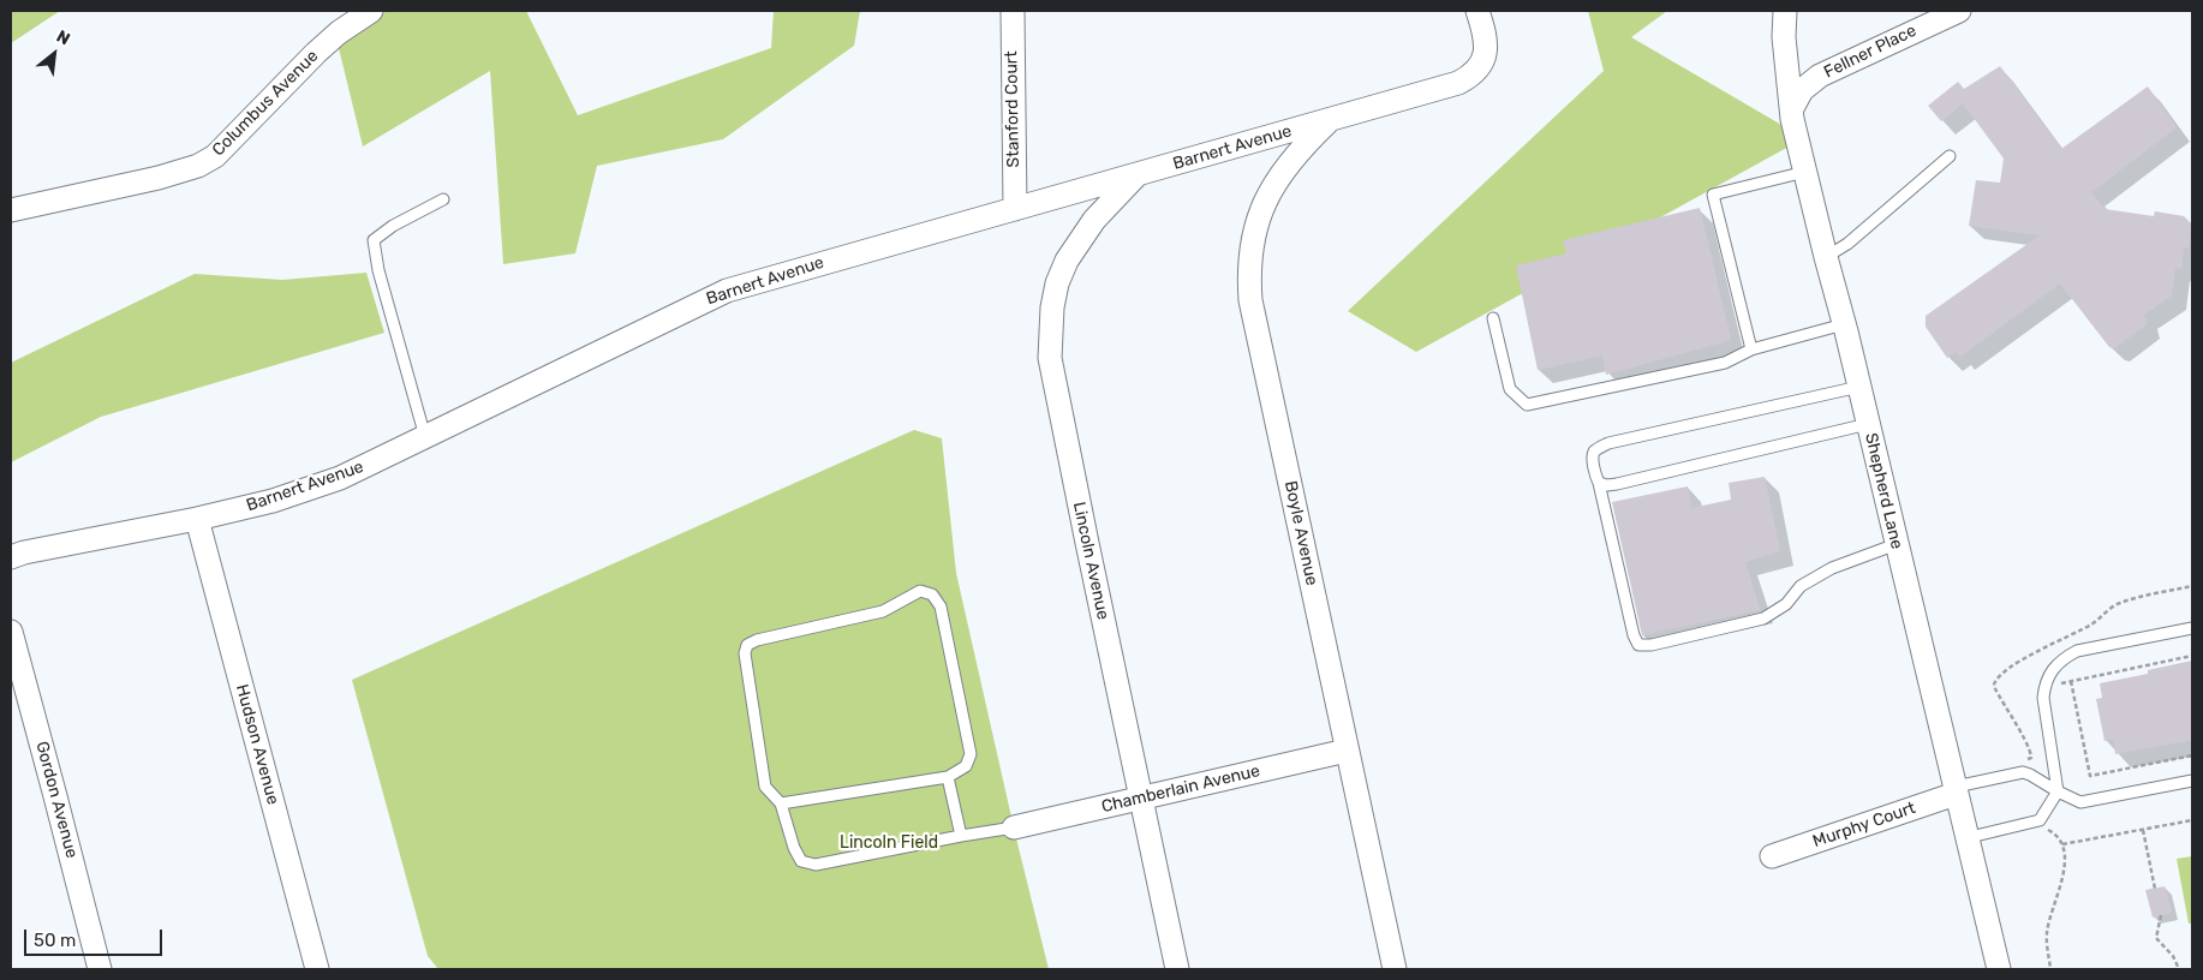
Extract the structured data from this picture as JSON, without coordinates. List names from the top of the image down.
{
  "streets": {
    "street": [
      "Fellner Place",
      "Columbus Avenue",
      "Stanford Court",
      "Barnert Avenue",
      "Shepherd Lane",
      "Boyle Avenue",
      "Lincoln Avenue",
      "Hudson Avenue",
      "Chamberlain Avenue",
      "Gordon Avenue",
      "Murphy Court"
    ]
  },
  "crossings": [
    ["Fellner Place", "Shepherd Lane"],
    ["Stanford Court", "Barnert Avenue"],
    ["Barnert Avenue", "Boyle Avenue"],
    ["Barnert Avenue", "Lincoln Avenue"],
    ["Barnert Avenue", "Hudson Avenue"],
    ["Shepherd Lane", "Murphy Court"],
    ["Boyle Avenue", "Chamberlain Avenue"],
    ["Lincoln Avenue", "Chamberlain Avenue"]
  ],
  "parks": ["Lincoln Field"],
  "scale_bar": "50 m",
  "north": "top right"
}
